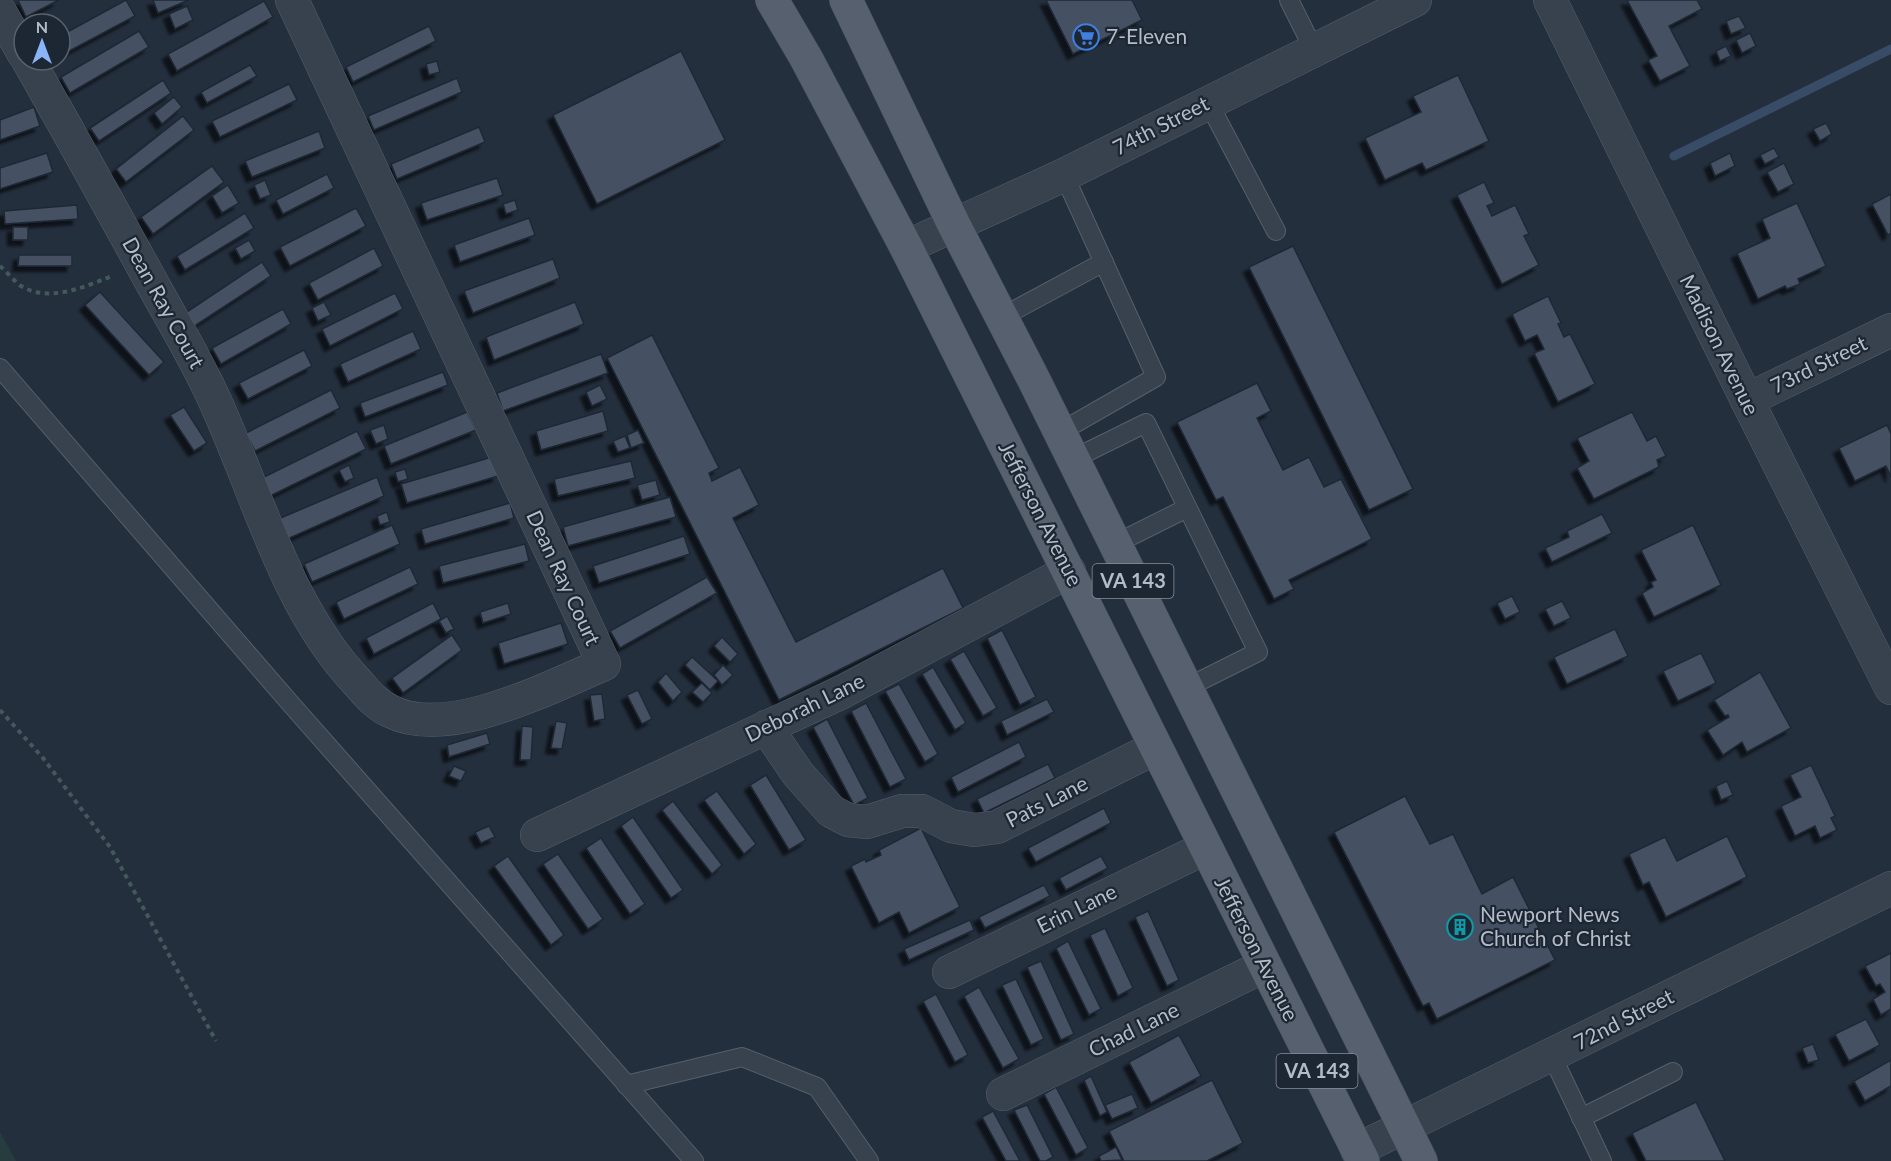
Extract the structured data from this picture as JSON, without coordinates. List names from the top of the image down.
{
  "streets": {
    "main road": ["Jefferson Avenue", "VA 143"],
    "street": [
      "74th Street",
      "Dean Ray Court",
      "Madison Avenue",
      "73rd Street",
      "Deborah Lane",
      "Pats Lane",
      "Erin Lane",
      "72nd Street",
      "Chad Lane"
    ]
  },
  "crossings": [
    ["74th Street", "Jefferson Avenue"],
    ["74th Street", "VA 143"],
    ["Madison Avenue", "73rd Street"],
    ["Jefferson Avenue", "Deborah Lane"],
    ["Jefferson Avenue", "Pats Lane"],
    ["Jefferson Avenue", "Erin Lane"],
    ["Jefferson Avenue", "72nd Street"],
    ["Jefferson Avenue", "Chad Lane"],
    ["VA 143", "72nd Street"],
    ["Deborah Lane", "Pats Lane"]
  ],
  "places": {
    "supermarket": ["7-Eleven"],
    "building": ["Newport News Church of Christ"]
  },
  "north": "top"
}
